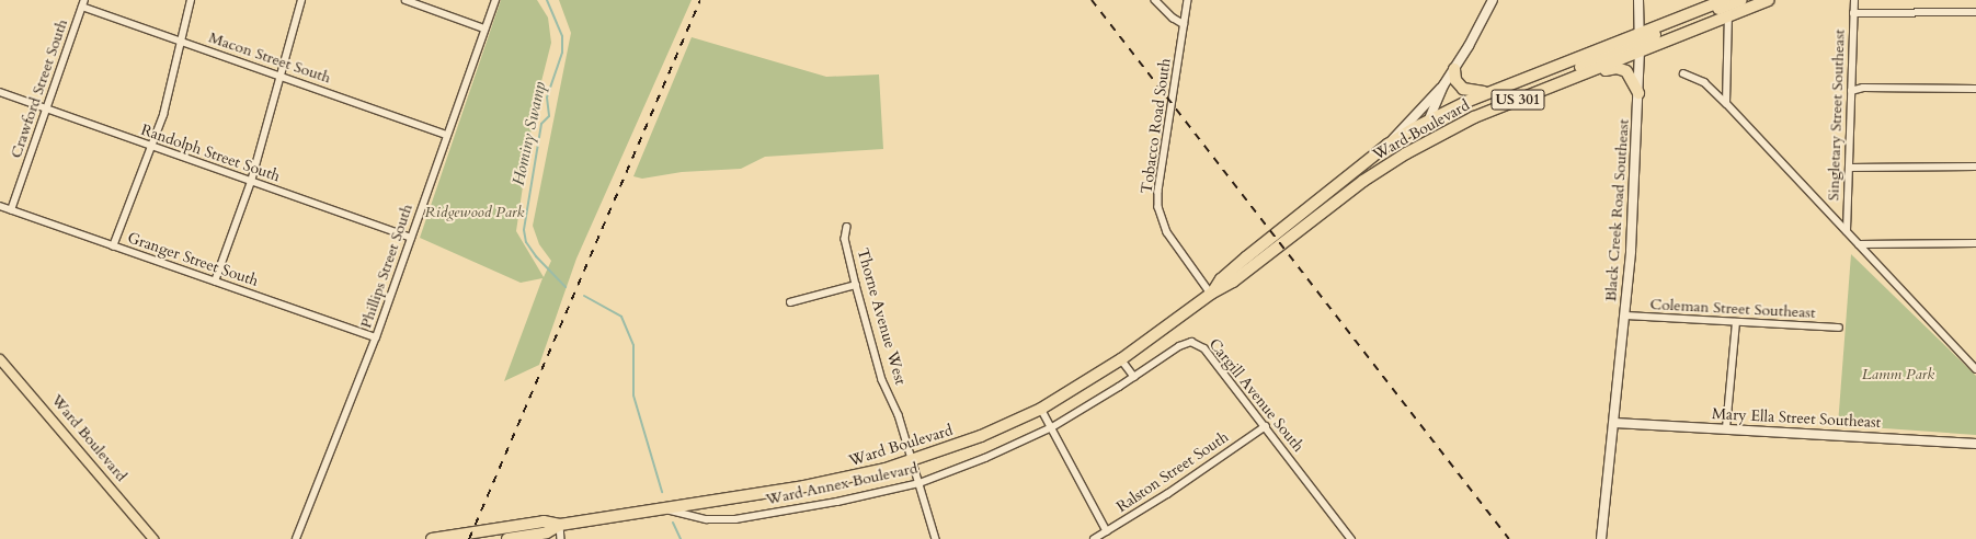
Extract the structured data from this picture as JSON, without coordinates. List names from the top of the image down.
{
  "streets": {
    "highway": ["US 301", "Ward Boulevard"],
    "street": [
      "Macon Street South",
      "Crawford Street South",
      "Singletary Street Southeast",
      "Tobacco Road South",
      "Randolph Street South",
      "Black Creek Road Southeast",
      "Granger Street South",
      "Phillips Street South",
      "Coleman Street Southeast",
      "Thorne Avenue West",
      "Cargill Avenue South",
      "Mary Ella Street Southeast",
      "Ralston Street South",
      "Ward Annex Boulevard"
    ]
  },
  "crossings": [
    ["Macon Street South", "Crawford Street South"],
    ["Macon Street South", "Phillips Street South"],
    ["Crawford Street South", "Randolph Street South"],
    ["Crawford Street South", "Granger Street South"],
    ["Tobacco Road South", "Ward Boulevard"],
    ["Ward Boulevard", "Black Creek Road Southeast"],
    ["Ward Boulevard", "Thorne Avenue West"],
    ["Ward Boulevard", "Ward Annex Boulevard"],
    ["Randolph Street South", "Phillips Street South"],
    ["Black Creek Road Southeast", "Coleman Street Southeast"],
    ["Black Creek Road Southeast", "Mary Ella Street Southeast"],
    ["Granger Street South", "Phillips Street South"],
    ["Thorne Avenue West", "Ward Annex Boulevard"],
    ["Cargill Avenue South", "Ralston Street South"],
    ["Cargill Avenue South", "Ward Annex Boulevard"]
  ],
  "water": ["Hominy Swamp"],
  "parks": ["Ridgewood Park", "Lamm Park"]
}
